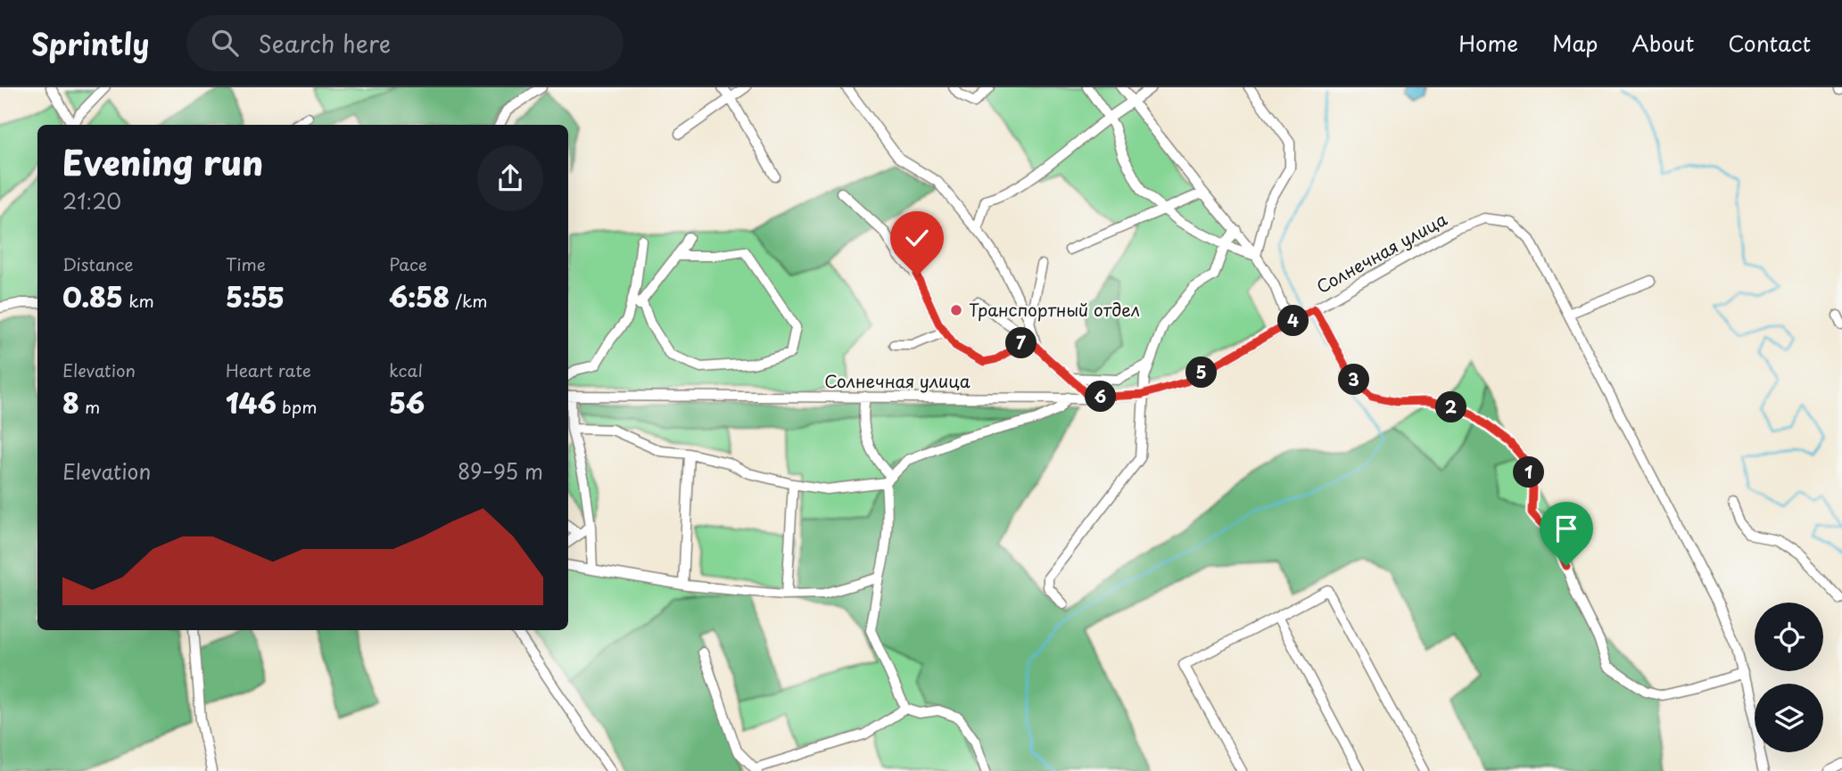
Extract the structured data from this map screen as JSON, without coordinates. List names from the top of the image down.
{
  "streets": {
    "street": ["Солнечная улица"]
  },
  "places": ["Транспортный отдел"],
  "page": {
    "header": "Sprintly",
    "search": "Search here",
    "nav": [
      "Home",
      "Map",
      "About",
      "Contact"
    ],
    "heading": ["Evening run", "21:20"],
    "stats": [
      ["Distance", "0.85 km"],
      ["Time", "5:55"],
      ["Pace", "6:58 /km"],
      ["Elevation", "8 m"],
      ["Heart rate", "146 bpm"],
      ["kcal", "56"]
    ],
    "pins": [
      "4",
      "7",
      "5",
      "3",
      "6",
      "2",
      "1"
    ],
    "chart": ["Elevation", "89–95 m"]
  }
}
